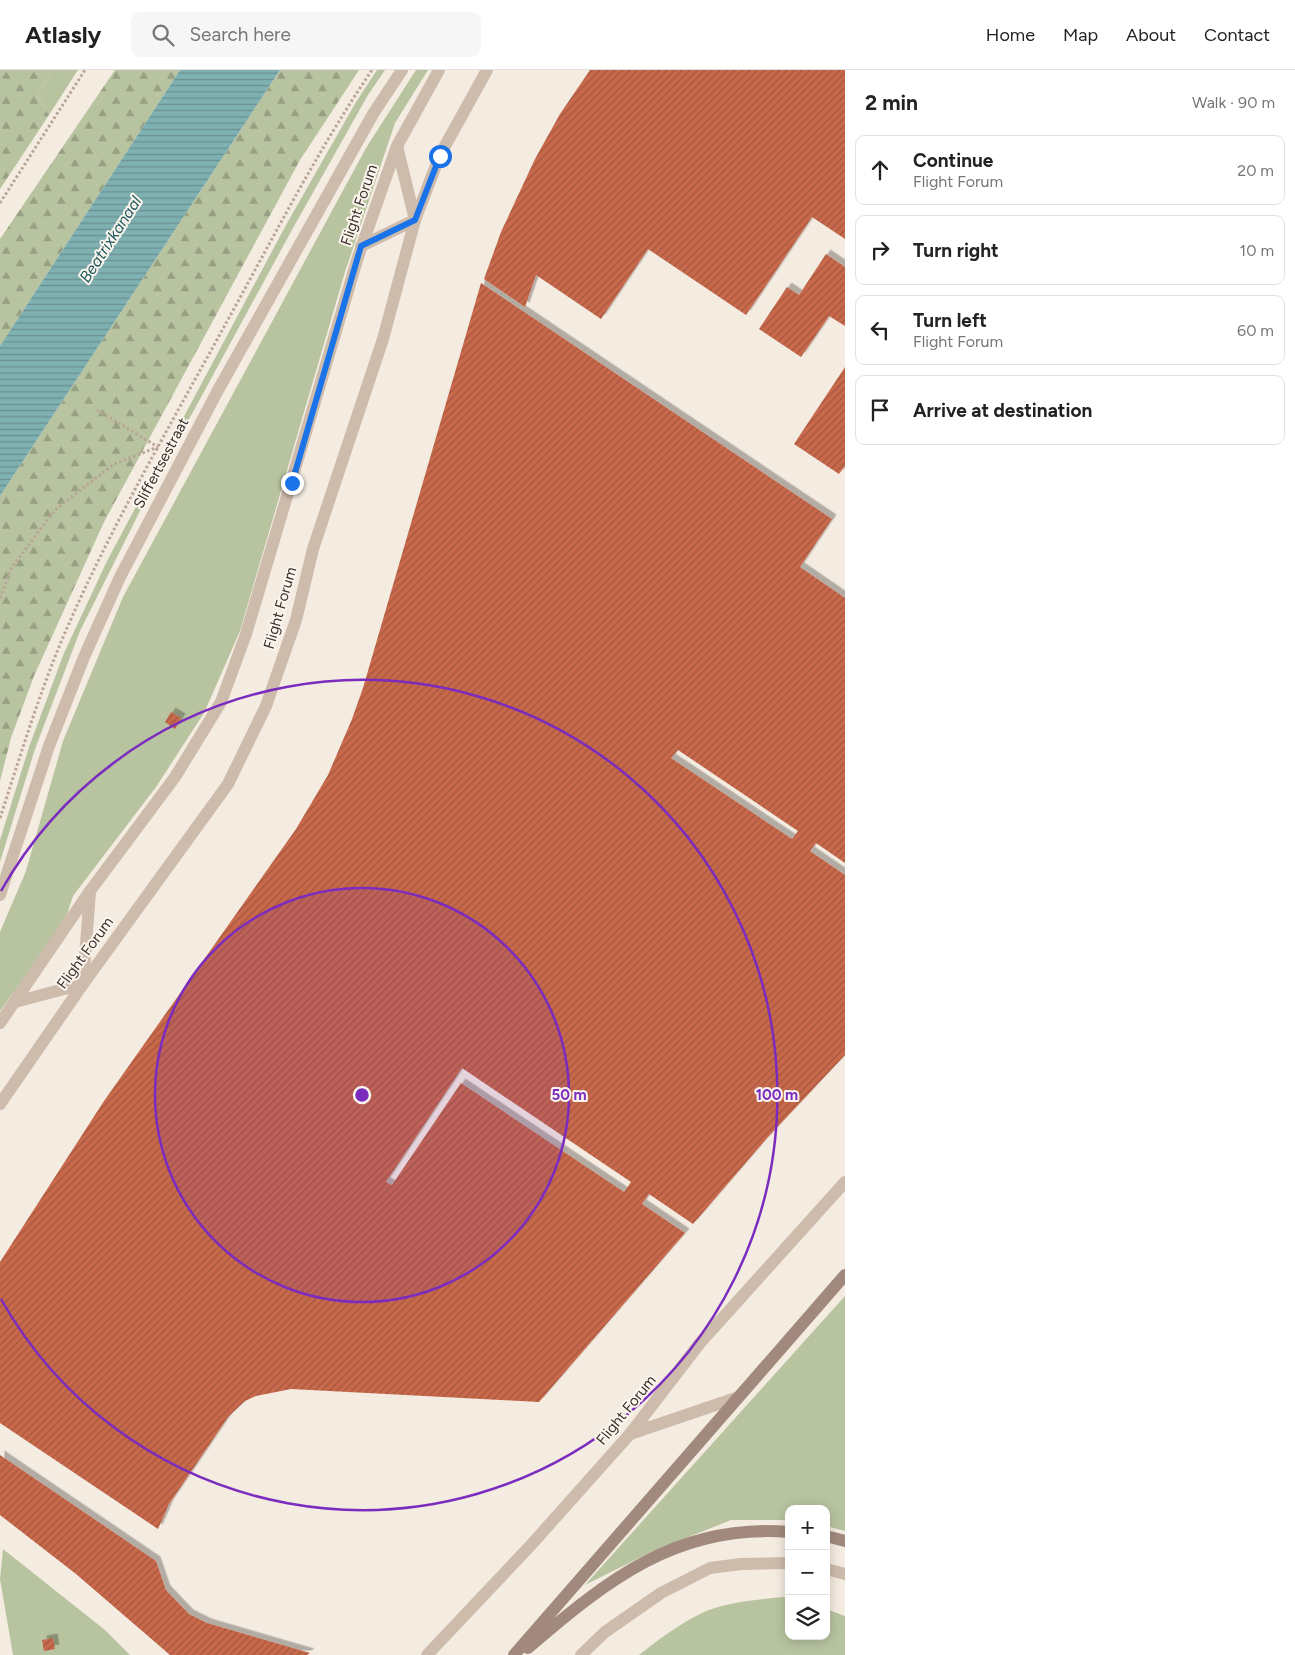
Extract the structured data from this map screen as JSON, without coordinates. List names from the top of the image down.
{
  "streets": {
    "street": ["Flight Forum", "Sliffertsestraat"]
  },
  "water": ["Beatrixkanaal"],
  "page": {
    "header": "Atlasly",
    "search": "Search here",
    "nav": [
      "Home",
      "Map",
      "About",
      "Contact"
    ],
    "heading": ["2 min", "Walk · 90 m"],
    "list": [
      ["Continue", "Flight Forum", "20 m"],
      ["Turn right", "10 m"],
      ["Turn left", "Flight Forum", "60 m"],
      "Arrive at destination"
    ],
    "map_buttons": ["+", "−"]
  },
  "rings": ["50 m", "100 m"]
}
